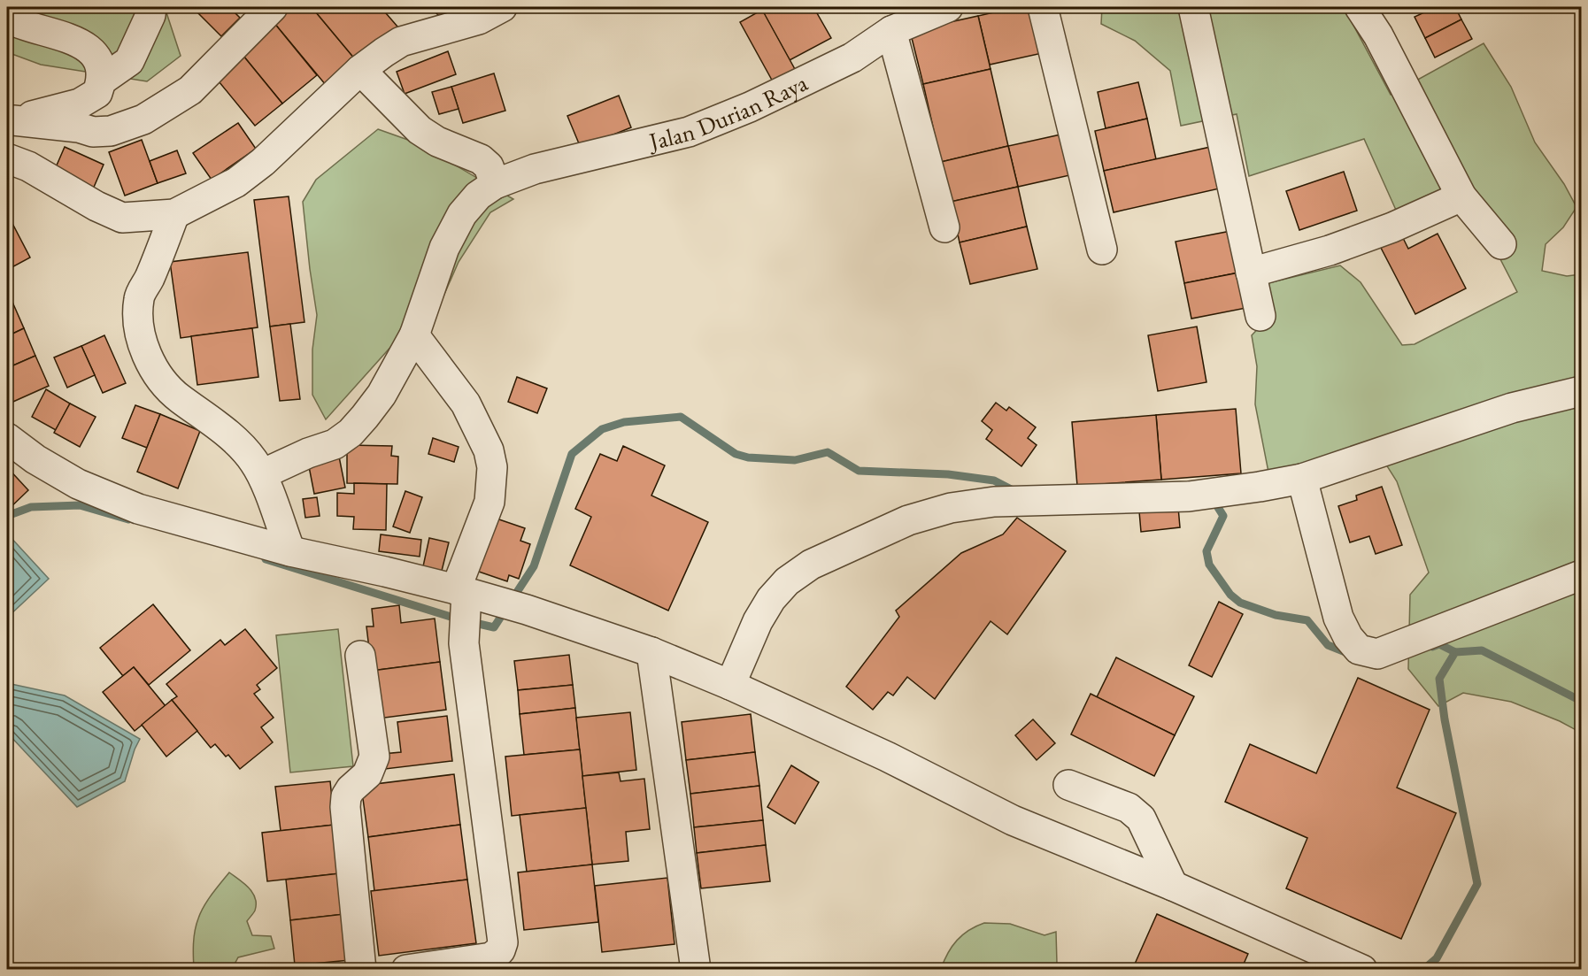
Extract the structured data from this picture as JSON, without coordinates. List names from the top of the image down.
{
  "streets": {
    "street": ["Jalan Durian Raya"]
  }
}
